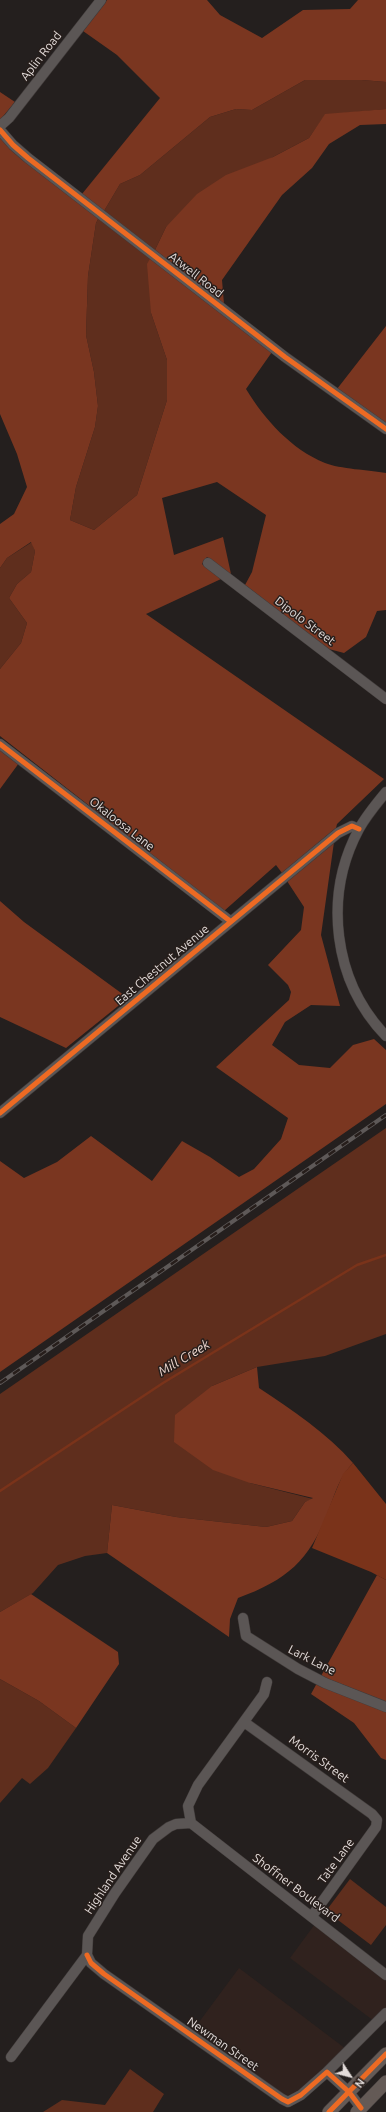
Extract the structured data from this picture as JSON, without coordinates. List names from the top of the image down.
{
  "streets": {
    "street": [
      "Aplin Road",
      "Atwell Road",
      "Dipolo Street",
      "Okaloosa Lane",
      "East Chestnut Avenue",
      "Lark Lane",
      "Morris Street",
      "Tate Lane",
      "Highland Avenue",
      "Shoffner Boulevard",
      "Newman Street"
    ]
  },
  "crossings": [
    ["Okaloosa Lane", "East Chestnut Avenue"],
    ["Morris Street", "Tate Lane"],
    ["Tate Lane", "Shoffner Boulevard"],
    ["Highland Avenue", "Shoffner Boulevard"],
    ["Highland Avenue", "Newman Street"]
  ],
  "water": ["Mill Creek"],
  "north": "bottom right"
}
